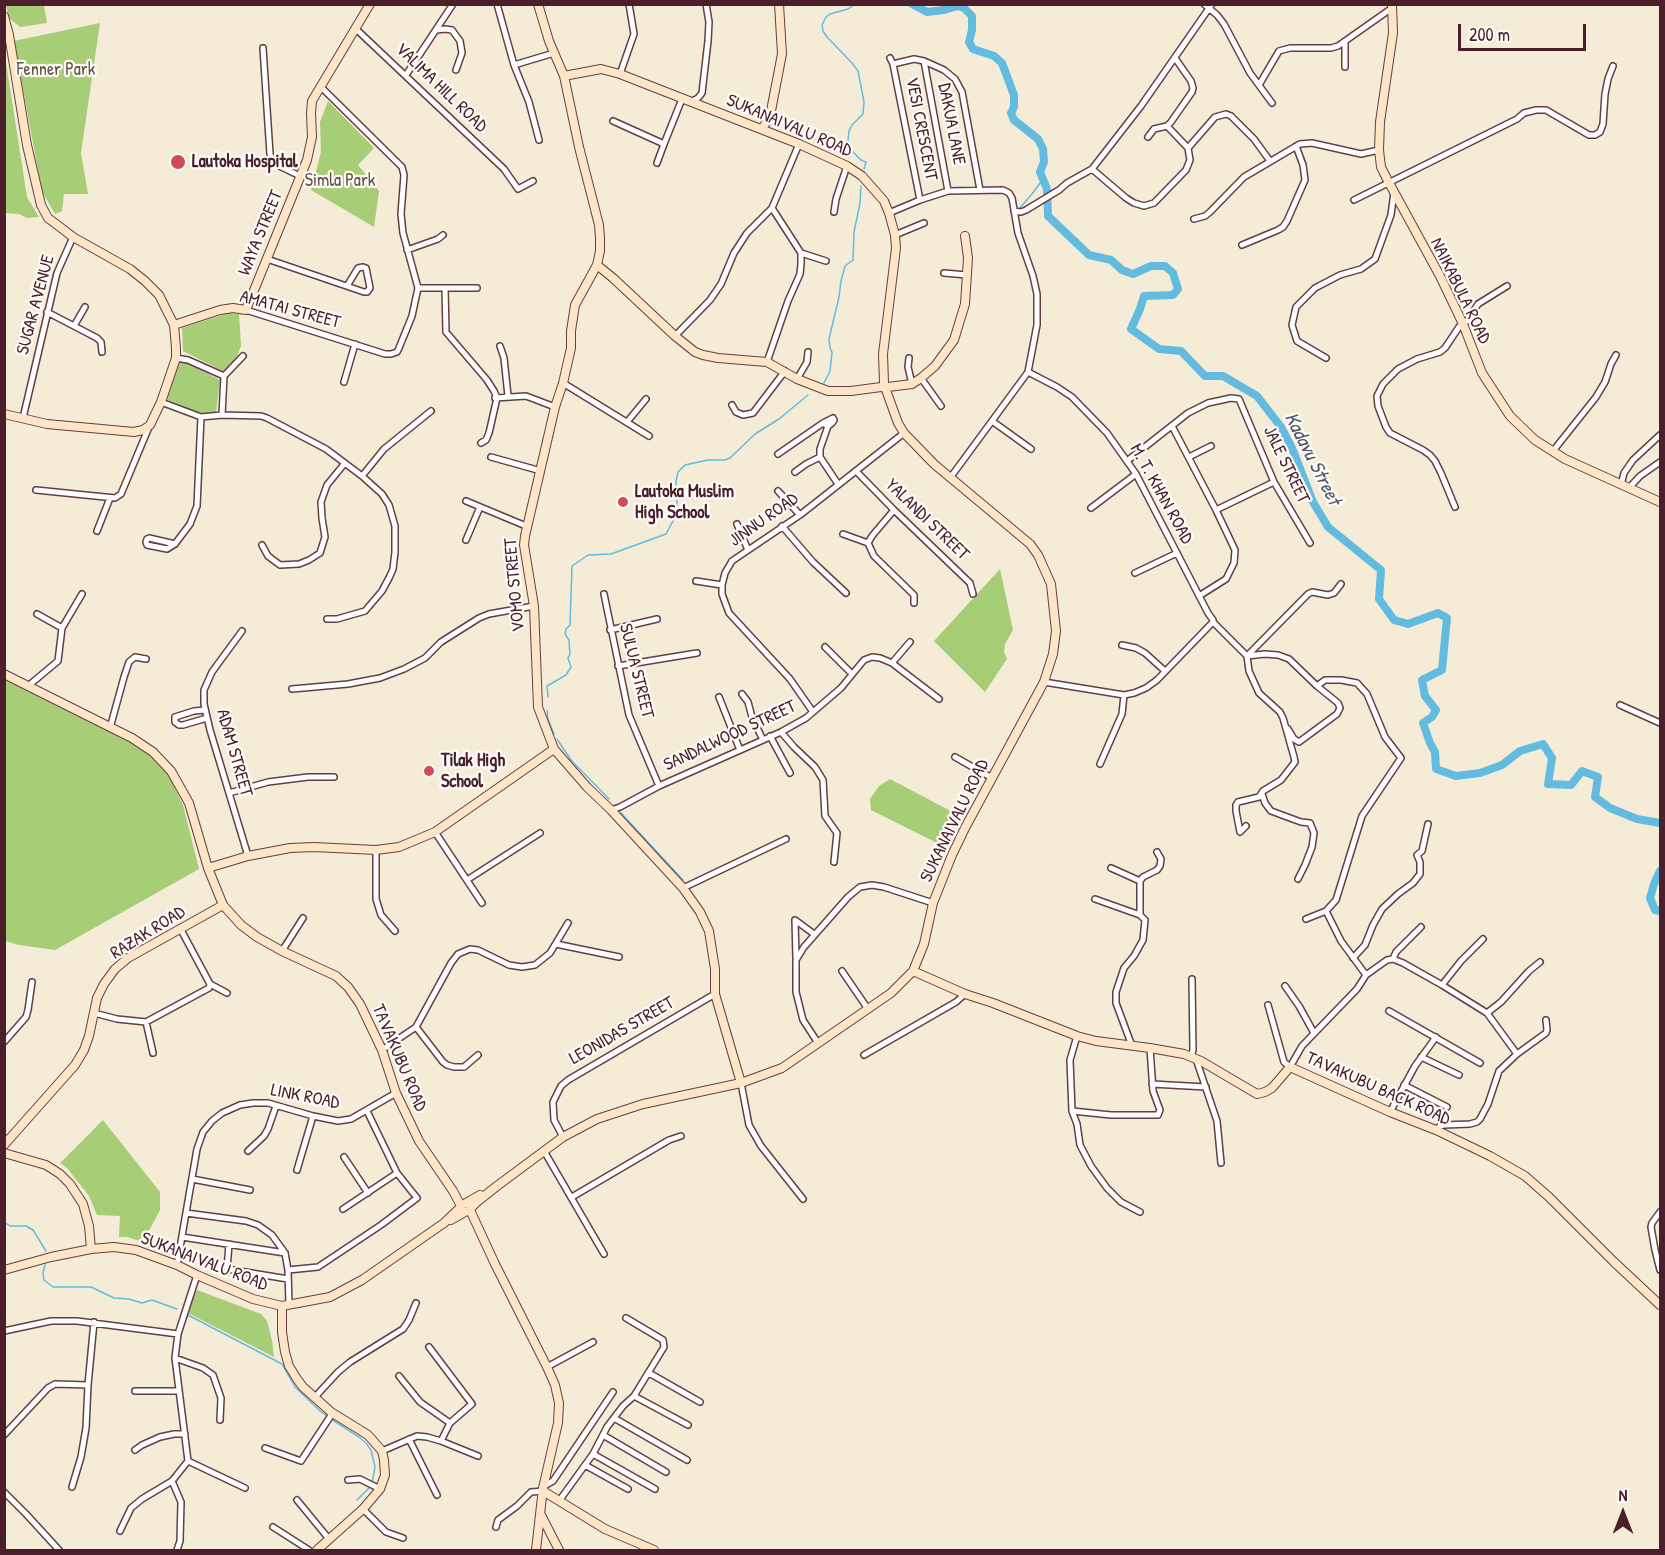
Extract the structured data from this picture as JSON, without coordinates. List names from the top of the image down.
{
  "streets": {
    "main road": [
      "SUKANAIVALU ROAD",
      "WAYA STREET",
      "NAIKABULA ROAD",
      "AMATAI STREET",
      "VOMO STREET",
      "RAZAK ROAD",
      "TAVAKUBU ROAD",
      "TAVAKUBU BACK ROAD"
    ],
    "street": [
      "VALIMA HILL ROAD",
      "DAKUA LANE",
      "VESI CRESCENT",
      "SUGAR AVENUE",
      "JALE STREET",
      "M. T. KHAN ROAD",
      "JINNU ROAD",
      "YALANDI STREET",
      "SULUA STREET",
      "SANDALWOOD STREET",
      "ADAM STREET",
      "LEONIDAS STREET",
      "LINK ROAD"
    ]
  },
  "crossings": [
    ["VALIMA HILL ROAD", "WAYA STREET"],
    ["DAKUA LANE", "VESI CRESCENT"],
    ["SUKANAIVALU ROAD", "JINNU ROAD"],
    ["SUKANAIVALU ROAD", "VOMO STREET"],
    ["SUKANAIVALU ROAD", "LEONIDAS STREET"],
    ["SUKANAIVALU ROAD", "TAVAKUBU ROAD"],
    ["SUKANAIVALU ROAD", "TAVAKUBU BACK ROAD"],
    ["SUKANAIVALU ROAD", "LINK ROAD"],
    ["WAYA STREET", "AMATAI STREET"],
    ["JINNU ROAD", "YALANDI STREET"],
    ["VOMO STREET", "SANDALWOOD STREET"],
    ["VOMO STREET", "LEONIDAS STREET"],
    ["SULUA STREET", "SANDALWOOD STREET"],
    ["RAZAK ROAD", "TAVAKUBU ROAD"],
    ["TAVAKUBU ROAD", "LINK ROAD"]
  ],
  "water": ["Kadavu Street"],
  "parks": ["Fenner Park", "Simla Park"],
  "places": ["Lautoka Hospital", "Lautoka Muslim High School", "Tilak High School"],
  "scale_bar": "200 m",
  "north": "top"
}
